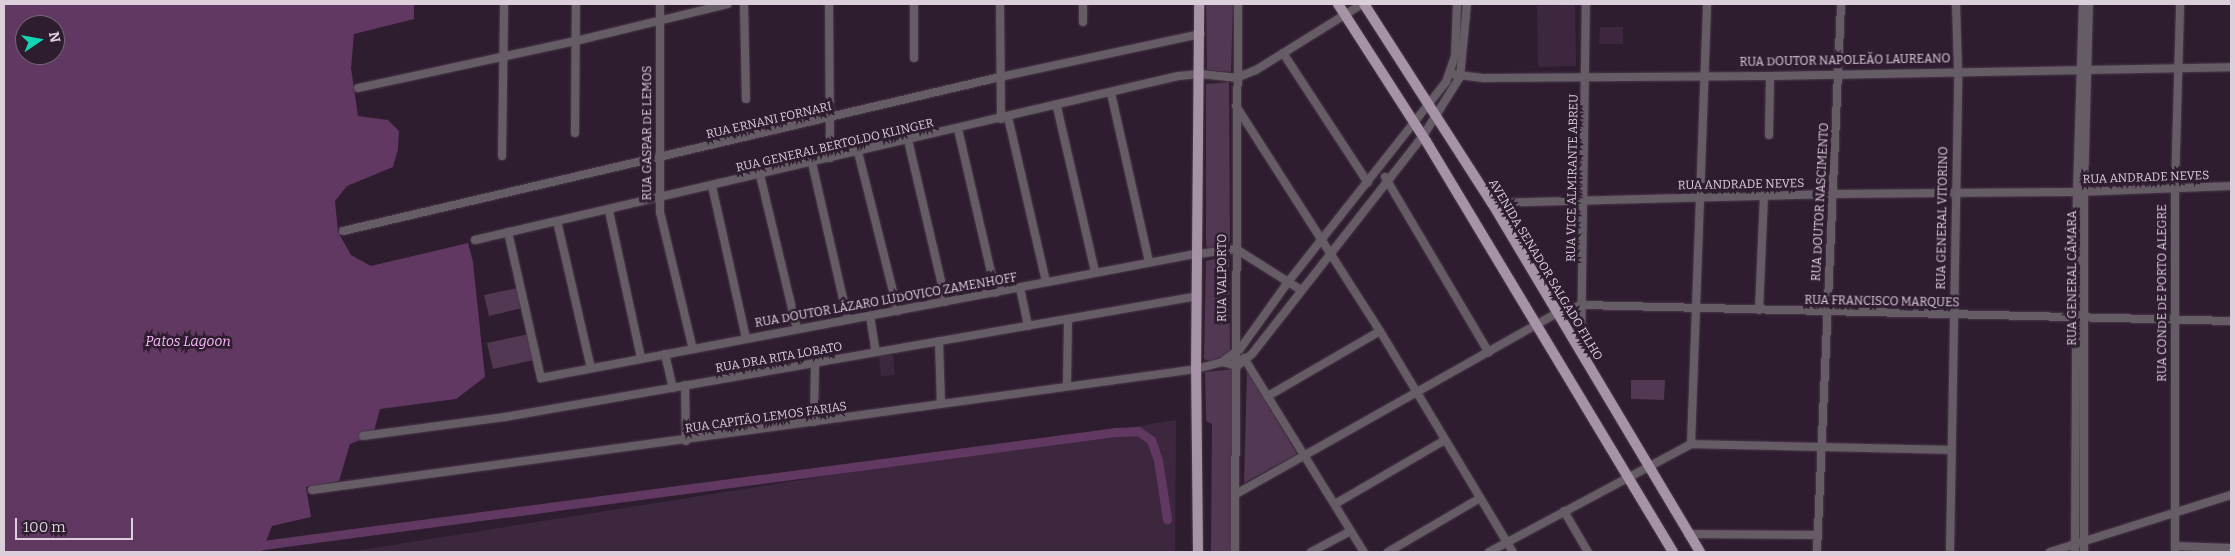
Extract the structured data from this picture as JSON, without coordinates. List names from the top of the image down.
{
  "streets": {
    "main road": ["AVENIDA SENADOR SALGADO FILHO", "RUA VALPORTO"],
    "street": [
      "RUA DOUTOR NAPOLEÃO LAUREANO",
      "RUA ERNANI FORNARI",
      "RUA GASPAR DE LEMOS",
      "RUA GENERAL BERTOLDO KLINGER",
      "RUA VICE ALMIRANTE ABREU",
      "RUA ANDRADE NEVES",
      "RUA DOUTOR NASCIMENTO",
      "RUA GENERAL VITORINO",
      "RUA GENERAL CÂMARA",
      "RUA CONDE DE PORTO ALEGRE",
      "RUA DOUTOR LÁZARO LUDOVICO ZAMENHOFF",
      "RUA FRANCISCO MARQUES",
      "RUA DRA RITA LOBATO",
      "RUA CAPITÃO LEMOS FARIAS"
    ]
  },
  "crossings": [
    ["RUA DOUTOR NAPOLEÃO LAUREANO", "RUA VICE ALMIRANTE ABREU"],
    ["RUA DOUTOR NAPOLEÃO LAUREANO", "RUA DOUTOR NASCIMENTO"],
    ["RUA DOUTOR NAPOLEÃO LAUREANO", "RUA GENERAL VITORINO"],
    ["RUA DOUTOR NAPOLEÃO LAUREANO", "RUA GENERAL CÂMARA"],
    ["RUA DOUTOR NAPOLEÃO LAUREANO", "RUA CONDE DE PORTO ALEGRE"],
    ["RUA ERNANI FORNARI", "RUA GASPAR DE LEMOS"],
    ["RUA ERNANI FORNARI", "RUA VALPORTO"],
    ["RUA GASPAR DE LEMOS", "RUA GENERAL BERTOLDO KLINGER"],
    ["RUA GASPAR DE LEMOS", "RUA DOUTOR LÁZARO LUDOVICO ZAMENHOFF"],
    ["RUA GENERAL BERTOLDO KLINGER", "RUA VALPORTO"],
    ["RUA GENERAL BERTOLDO KLINGER", "RUA DOUTOR LÁZARO LUDOVICO ZAMENHOFF"],
    ["RUA VICE ALMIRANTE ABREU", "RUA ANDRADE NEVES"],
    ["RUA VICE ALMIRANTE ABREU", "AVENIDA SENADOR SALGADO FILHO"],
    ["RUA VICE ALMIRANTE ABREU", "RUA FRANCISCO MARQUES"],
    ["RUA ANDRADE NEVES", "RUA DOUTOR NASCIMENTO"],
    ["RUA ANDRADE NEVES", "RUA GENERAL VITORINO"],
    ["RUA ANDRADE NEVES", "AVENIDA SENADOR SALGADO FILHO"],
    ["RUA ANDRADE NEVES", "RUA GENERAL CÂMARA"],
    ["RUA ANDRADE NEVES", "RUA CONDE DE PORTO ALEGRE"],
    ["RUA DOUTOR NASCIMENTO", "RUA FRANCISCO MARQUES"],
    ["RUA GENERAL VITORINO", "RUA FRANCISCO MARQUES"],
    ["AVENIDA SENADOR SALGADO FILHO", "RUA FRANCISCO MARQUES"],
    ["RUA VALPORTO", "RUA DOUTOR LÁZARO LUDOVICO ZAMENHOFF"],
    ["RUA VALPORTO", "RUA FRANCISCO MARQUES"],
    ["RUA VALPORTO", "RUA DRA RITA LOBATO"],
    ["RUA VALPORTO", "RUA CAPITÃO LEMOS FARIAS"],
    ["RUA GENERAL CÂMARA", "RUA FRANCISCO MARQUES"],
    ["RUA CONDE DE PORTO ALEGRE", "RUA FRANCISCO MARQUES"]
  ],
  "water": ["Patos Lagoon"],
  "scale_bar": "100 m",
  "north": "right"
}
